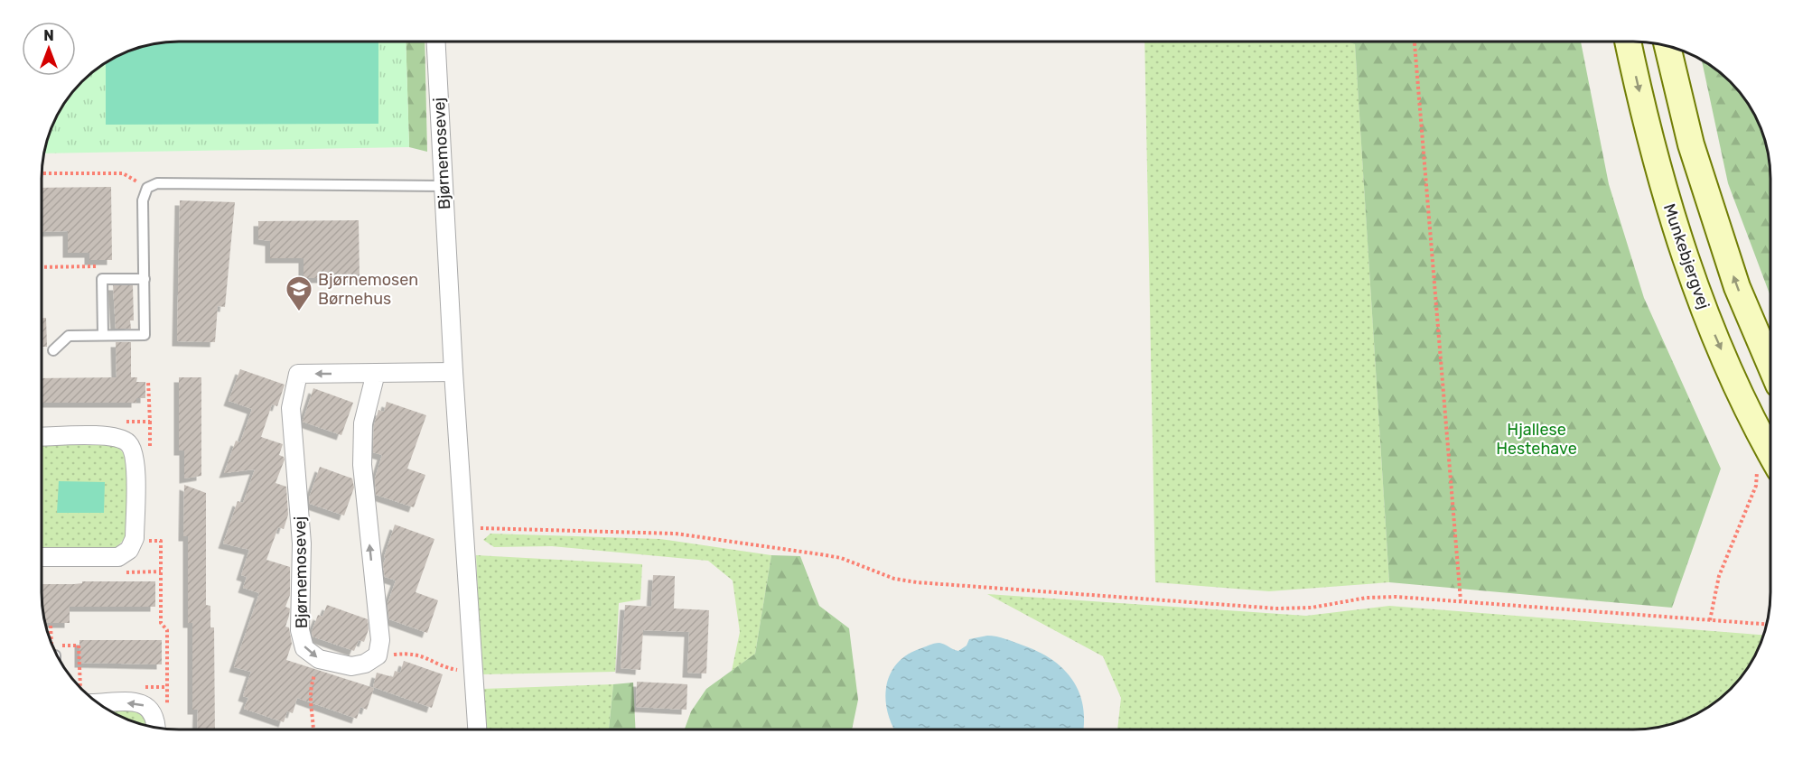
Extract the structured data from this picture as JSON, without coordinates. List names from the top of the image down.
{
  "streets": {
    "street": ["Bjørnemosevej", "Munkebjergvej"]
  },
  "parks": ["Hjallese Hestehave"],
  "places": {
    "school or university": ["Bjørnemosen Børnehus"]
  },
  "north": "top"
}
